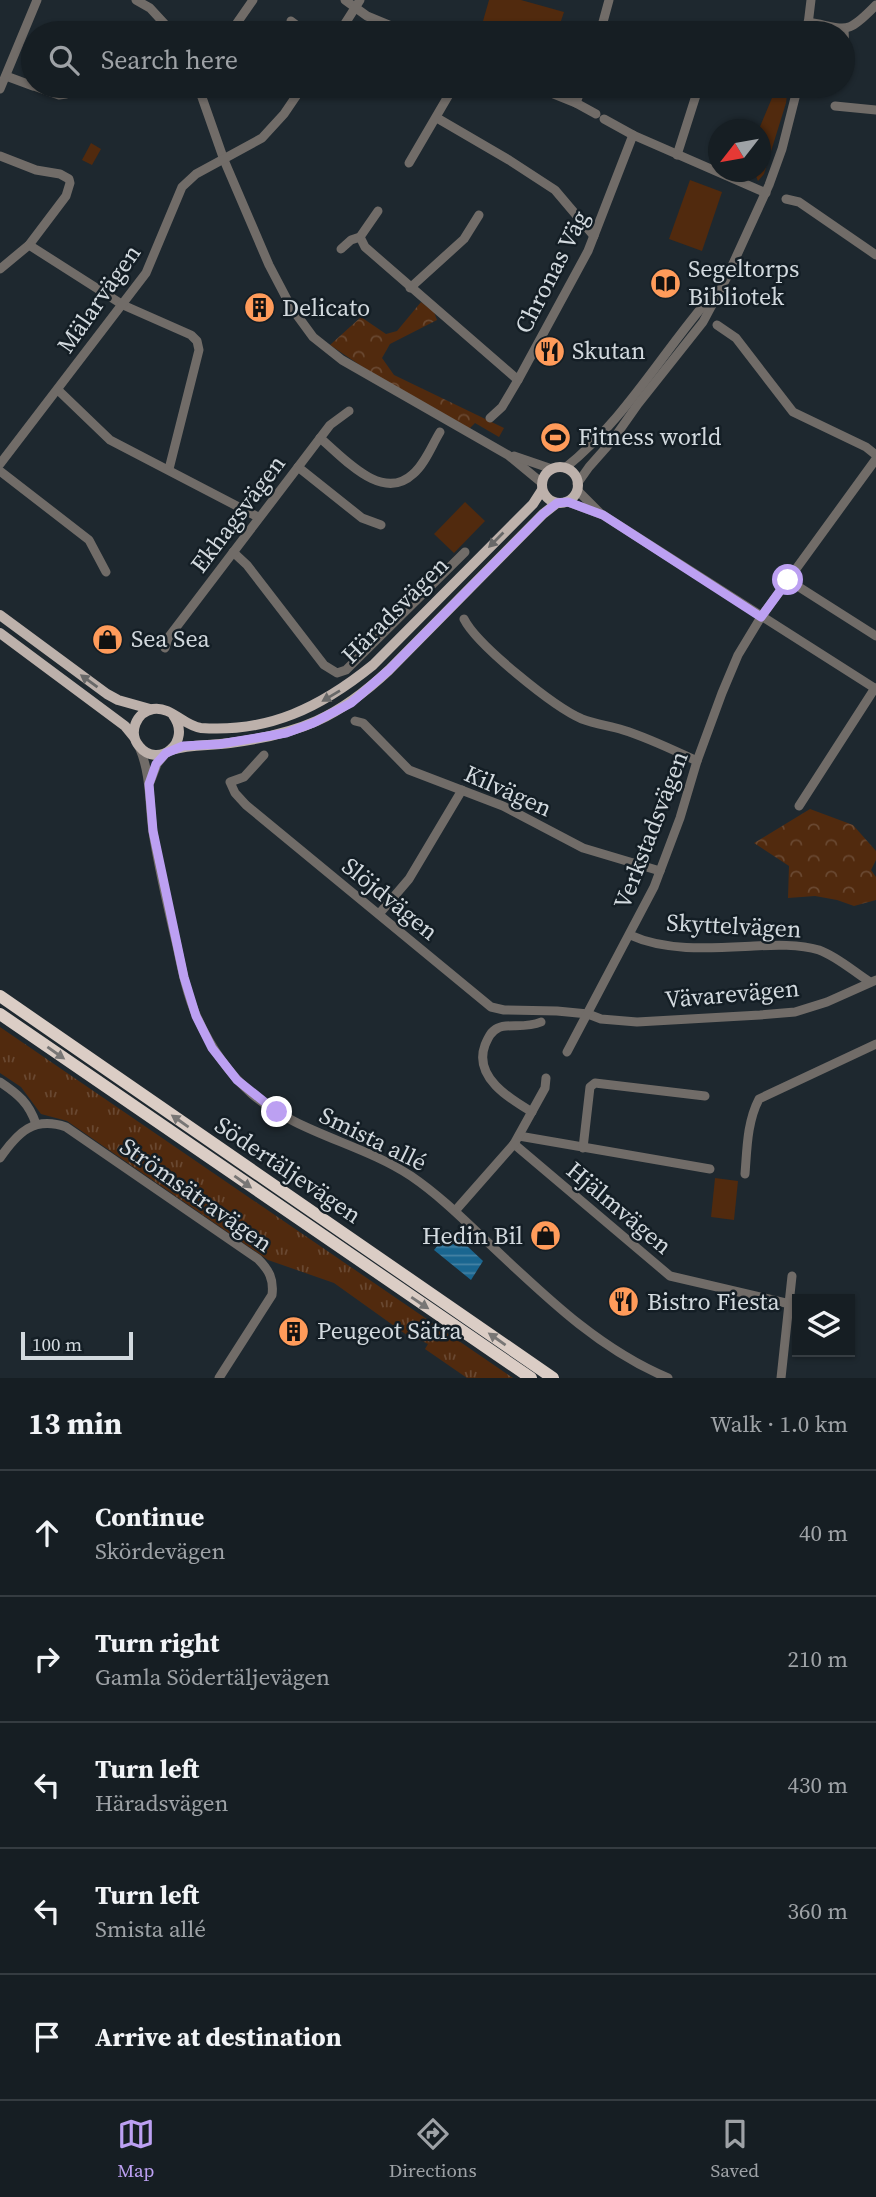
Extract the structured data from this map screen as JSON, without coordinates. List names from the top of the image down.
{
  "streets": {
    "highway": ["Södertäljevägen"],
    "main road": ["Häradsvägen"],
    "street": [
      "Chronas Väg",
      "Mälarvägen",
      "Ekhagsvägen",
      "Kilvägen",
      "Verkstadsvägen",
      "Slöjdvägen",
      "Skyttelvägen",
      "Vävarevägen",
      "Smista allé",
      "Strömsätravägen",
      "Hjälmvägen"
    ]
  },
  "crossings": [
    ["Häradsvägen", "Smista allé"],
    ["Kilvägen", "Verkstadsvägen"],
    ["Verkstadsvägen", "Slöjdvägen"],
    ["Verkstadsvägen", "Skyttelvägen"],
    ["Verkstadsvägen", "Vävarevägen"],
    ["Slöjdvägen", "Vävarevägen"],
    ["Skyttelvägen", "Vävarevägen"]
  ],
  "places": {
    "library": ["Segeltorps Bibliotek"],
    "building": ["Delicato", "Peugeot Sätra"],
    "restaurant": ["Skutan", "Bistro Fiesta"],
    "sports": ["Fitness world"],
    "shop": ["Sea Sea", "Hedin Bil"]
  },
  "scale_bar": "100 m",
  "north": "bottom left",
  "page": {
    "search": "Search here",
    "scale": "100 m",
    "heading": ["13 min", "Walk · 1.0 km"],
    "list": [
      ["Continue", "Skördevägen", "40 m"],
      ["Turn right", "Gamla Södertäljevägen", "210 m"],
      ["Turn left", "Häradsvägen", "430 m"],
      ["Turn left", "Smista allé", "360 m"],
      "Arrive at destination"
    ],
    "nav": ["Map", "Directions", "Saved"]
  }
}
